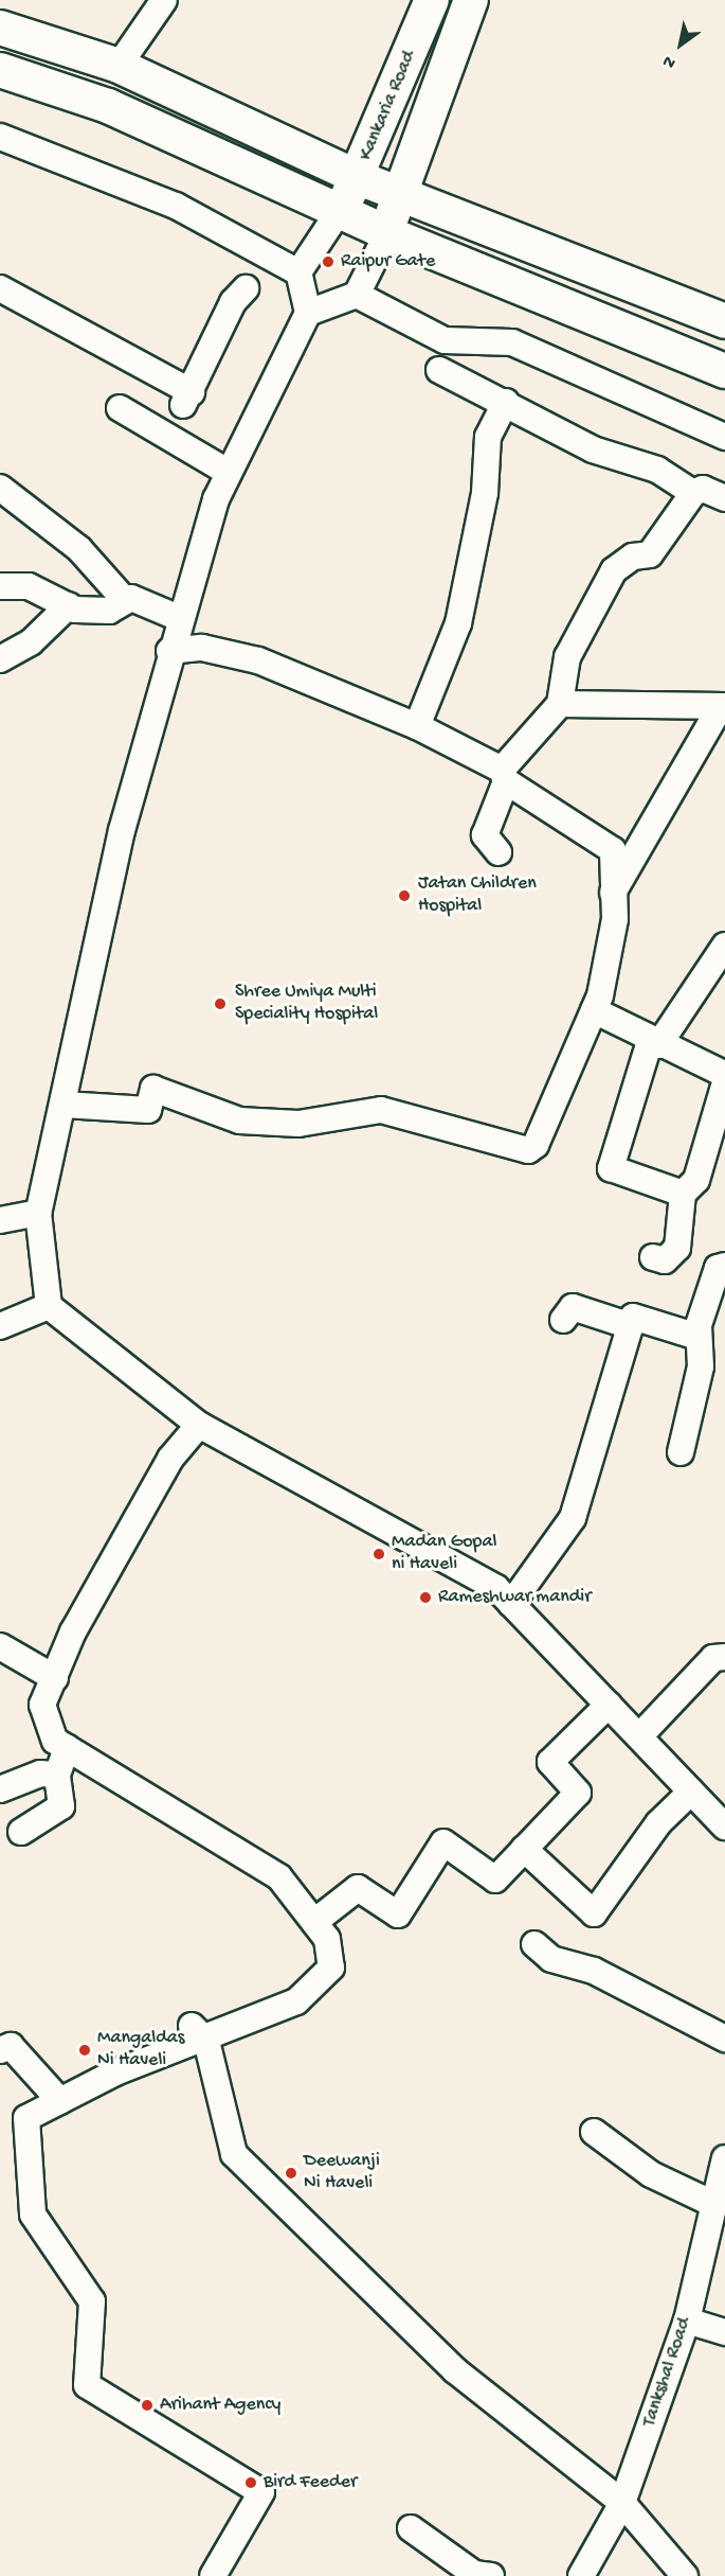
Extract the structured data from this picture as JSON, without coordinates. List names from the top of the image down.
{
  "streets": {
    "main road": ["Kankaria Road"],
    "street": ["Tankshal Road"]
  },
  "places": [
    "Raipur Gate",
    "Jatan Children Hospital",
    "Shree Umiya Multi Speciality Hospital",
    "Madan Gopal ni Haveli",
    "Rameshwar mandir",
    "Mangaldas Ni Haveli",
    "Deewanji Ni Haveli",
    "Arihant Agency",
    "Bird Feeder"
  ],
  "north": "bottom left"
}
